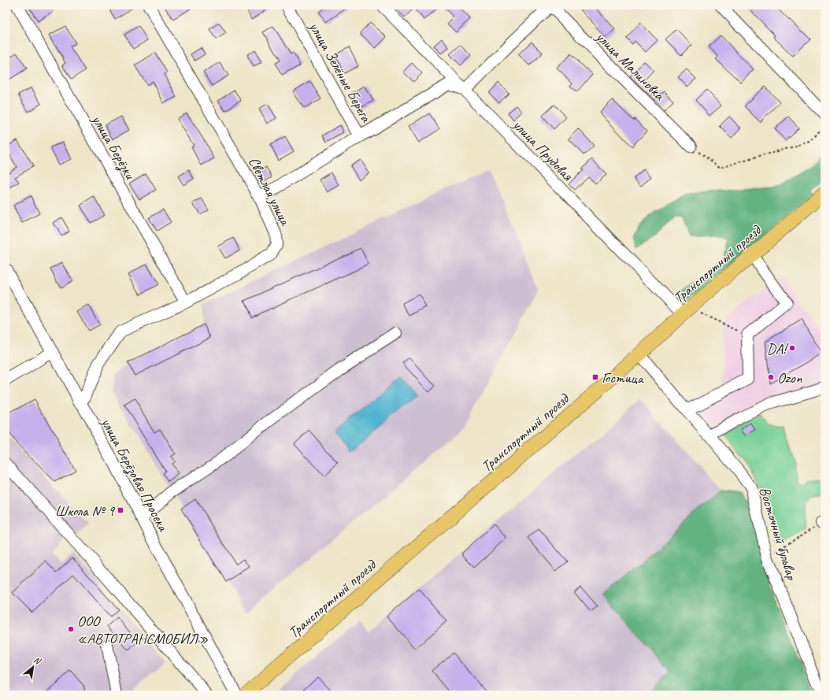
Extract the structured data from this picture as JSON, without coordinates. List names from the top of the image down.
{
  "streets": {
    "main road": ["Транспортный проезд"],
    "street": [
      "улица Малиновка",
      "улица Зелёные Берега",
      "улица Берёзки",
      "улица Прудовая",
      "Светлая улица",
      "улица Берёзовая Просека",
      "Восточный бульвар"
    ]
  },
  "crossings": [
    ["улица Берёзки", "Светлая улица"],
    ["улица Прудовая", "Транспортный проезд"],
    ["Светлая улица", "улица Берёзовая Просека"],
    ["Транспортный проезд", "Восточный бульвар"]
  ],
  "places": {
    "other": ["DA!", "Ozon", "ООО «АВТОТРАНСМОБИЛ»"],
    "transit": ["Гостица", "Школа № 9"]
  },
  "north": "top right"
}
